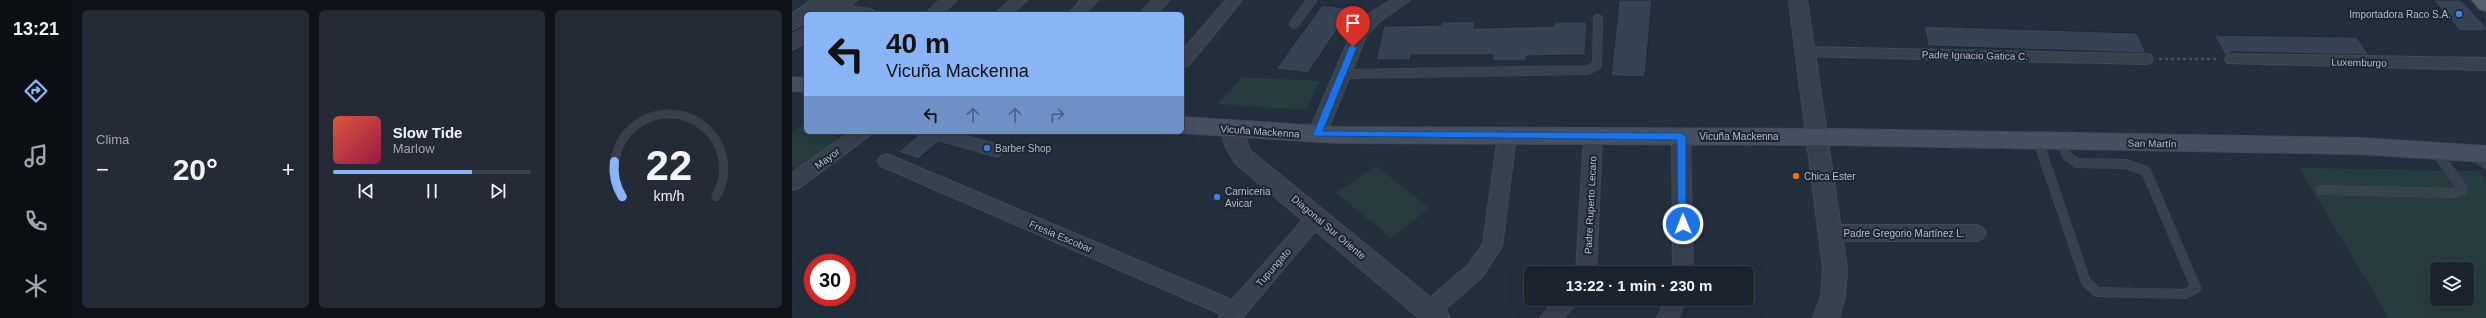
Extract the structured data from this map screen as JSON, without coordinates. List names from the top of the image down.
{
  "streets": {
    "main road": ["Vicuña Mackenna", "San Martín"],
    "street": [
      "Padre Ignacio Gatica C.",
      "Luxemburgo",
      "Mayor",
      "Padre Ruperto Lecaro",
      "Diagonal Sur Oriente",
      "Padre Gregorio Martínez L.",
      "Fresia Escobar",
      "Tupungato"
    ]
  },
  "crossings": [
    ["Vicuña Mackenna", "San Martín"],
    ["Vicuña Mackenna", "Padre Ruperto Lecaro"],
    ["Vicuña Mackenna", "Diagonal Sur Oriente"],
    ["Diagonal Sur Oriente", "Tupungato"],
    ["Fresia Escobar", "Tupungato"]
  ],
  "places": [
    "Importadora Raco S.A.",
    "Barber Shop",
    "Chica Ester",
    "Carniceria Avicar"
  ],
  "page": {
    "tabs": "13:21",
    "tile": "Clima",
    "turn": ["40 m", "Vicuña Mackenna"],
    "song": ["Slow Tide", "Marlow"],
    "heat": ["−", "20°", "+"],
    "limit": "30",
    "trip": "13:22 · 1 min · 230 m",
    "gauge": ["22", "km/h"]
  }
}
